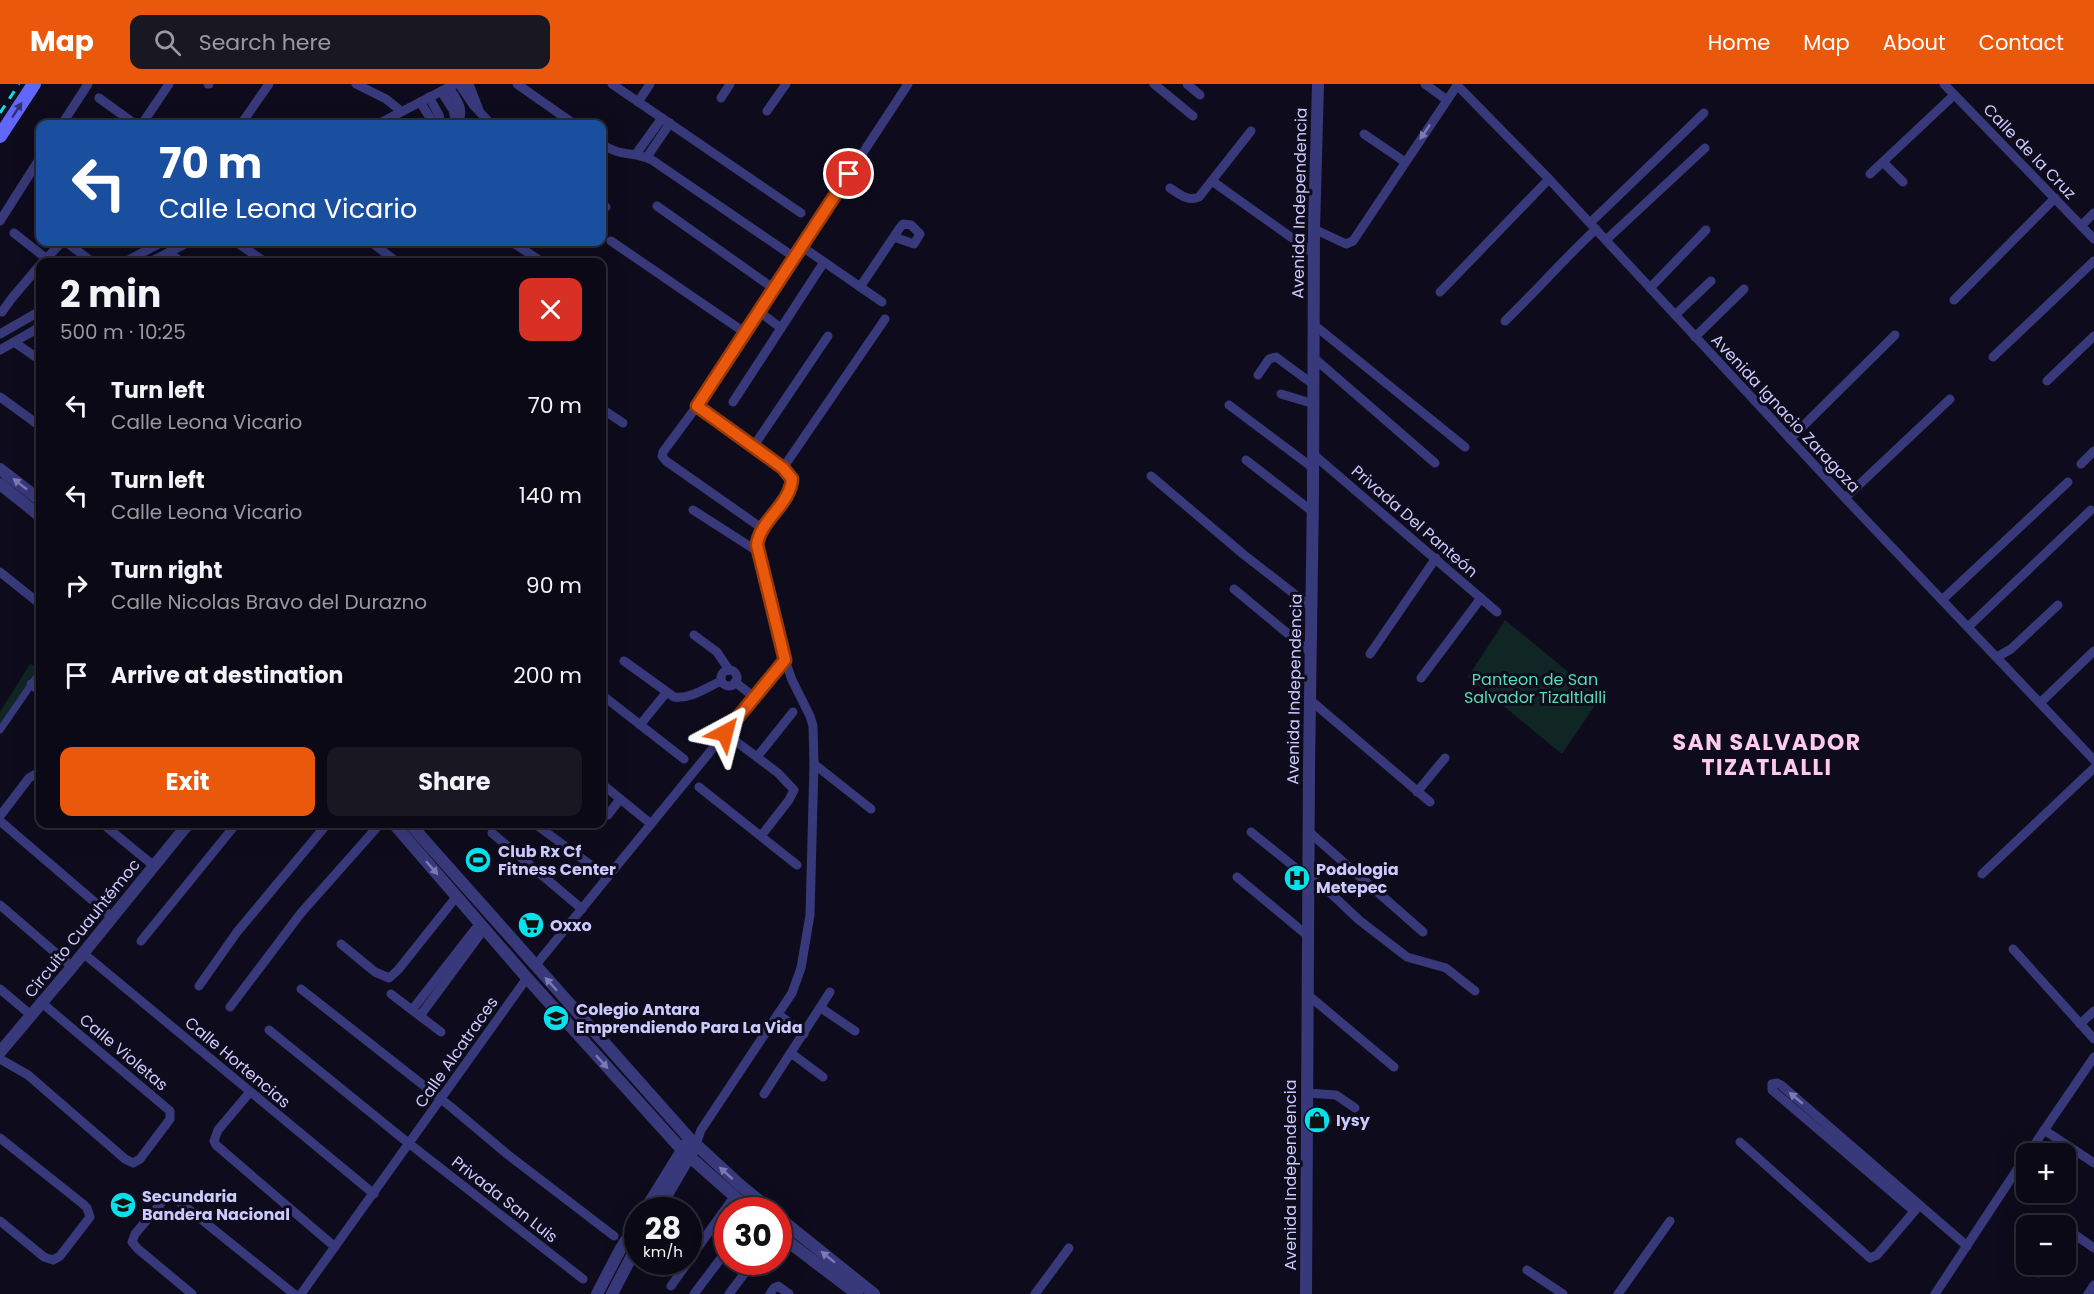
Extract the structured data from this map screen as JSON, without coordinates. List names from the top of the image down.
{
  "streets": {
    "street": [
      "Calle de la Cruz",
      "Avenida Independencia",
      "Avenida Ignacio Zaragoza",
      "Privada Del Panteón",
      "Circuito Cuauhtémoc",
      "Calle Violetas",
      "Calle Alcatraces",
      "Calle Hortencias",
      "Privada San Luis"
    ]
  },
  "crossings": [
    ["Avenida Independencia", "Privada Del Panteón"],
    ["Circuito Cuauhtémoc", "Calle Violetas"],
    ["Circuito Cuauhtémoc", "Calle Hortencias"],
    ["Calle Alcatraces", "Calle Hortencias"],
    ["Calle Alcatraces", "Privada San Luis"]
  ],
  "districts": ["SAN SALVADOR TIZATLALLI"],
  "parks": ["Panteon de San Salvador Tizaltlalli"],
  "places": {
    "sports": ["Club Rx Cf Fitness Center"],
    "hospital": ["Podologia Metepec"],
    "supermarket": ["Oxxo"],
    "school or university": ["Colegio Antara Emprendiendo Para La Vida", "Secundaria Bandera Nacional"],
    "shop": ["Iysy"]
  },
  "page": {
    "header": "Map",
    "search": "Search here",
    "nav": [
      "Home",
      "Map",
      "About",
      "Contact"
    ],
    "turn": ["70 m", "Calle Leona Vicario"],
    "heading": ["2 min", "500 m · 10:25"],
    "list": [
      {
        "name": "Turn left",
        "note": "Calle Leona Vicario",
        "value": "70 m"
      },
      {
        "name": "Turn left",
        "note": "Calle Leona Vicario",
        "value": "140 m"
      },
      {
        "name": "Turn right",
        "note": "Calle Nicolas Bravo del Durazno",
        "value": "90 m"
      },
      {
        "name": "Arrive at destination",
        "value": "200 m"
      }
    ],
    "buttons": ["Exit", "Share"],
    "map_buttons": ["+", "−"],
    "speed": "28 km/h",
    "limit": "30"
  }
}
